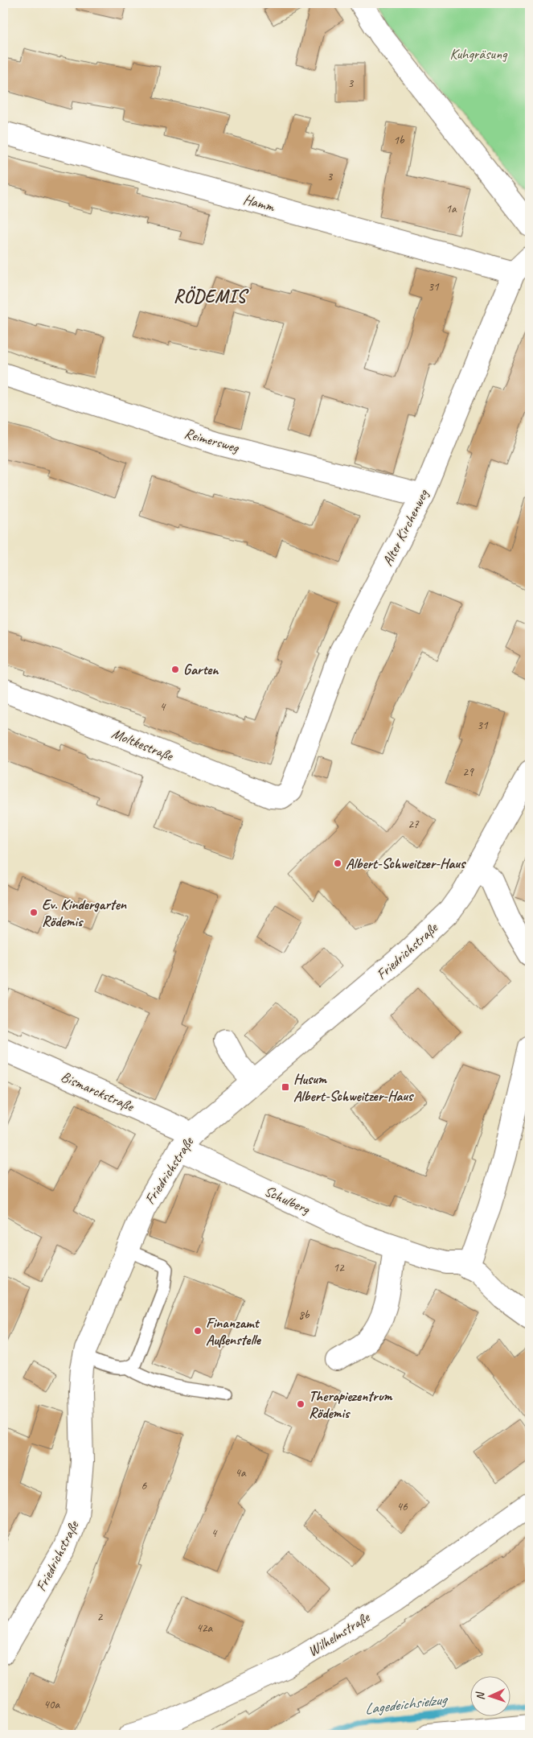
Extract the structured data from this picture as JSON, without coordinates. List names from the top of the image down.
{
  "streets": {
    "street": [
      "Hamm",
      "Reimersweg",
      "Alter Kirchenweg",
      "Moltkestraße",
      "Friedrichstraße",
      "Bismarckstraße",
      "Schulberg",
      "Wilhelmstraße"
    ]
  },
  "crossings": [
    ["Hamm", "Alter Kirchenweg"],
    ["Reimersweg", "Alter Kirchenweg"],
    ["Alter Kirchenweg", "Moltkestraße"],
    ["Friedrichstraße", "Bismarckstraße"],
    ["Friedrichstraße", "Schulberg"],
    ["Bismarckstraße", "Schulberg"]
  ],
  "districts": ["RÖDEMIS"],
  "water": ["Lagedeichsielzug"],
  "parks": ["Kuhgräsung"],
  "places": {
    "other": [
      "Garten",
      "Albert-Schweitzer-Haus",
      "Ev. Kindergarten Rödemis",
      "Finanzamt Außenstelle",
      "Therapiezentrum Rödemis"
    ],
    "transit": ["Husum Albert-Schweitzer-Haus"]
  },
  "house_numbers": [
    "3",
    "1b",
    "3",
    "1a",
    "31",
    "4",
    "31",
    "29",
    "27",
    "12",
    "8b",
    "4a",
    "6",
    "46",
    "4",
    "2",
    "42a",
    "40a"
  ],
  "north": "left"
}
